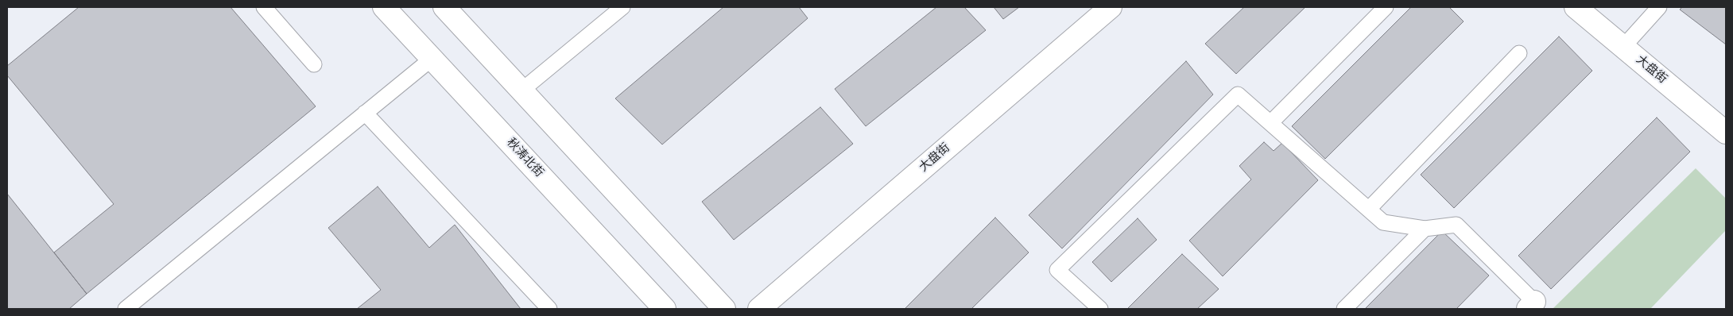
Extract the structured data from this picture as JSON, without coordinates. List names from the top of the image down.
{
  "streets": {
    "main road": ["大盘街", "秋涛北街"]
  }
}
